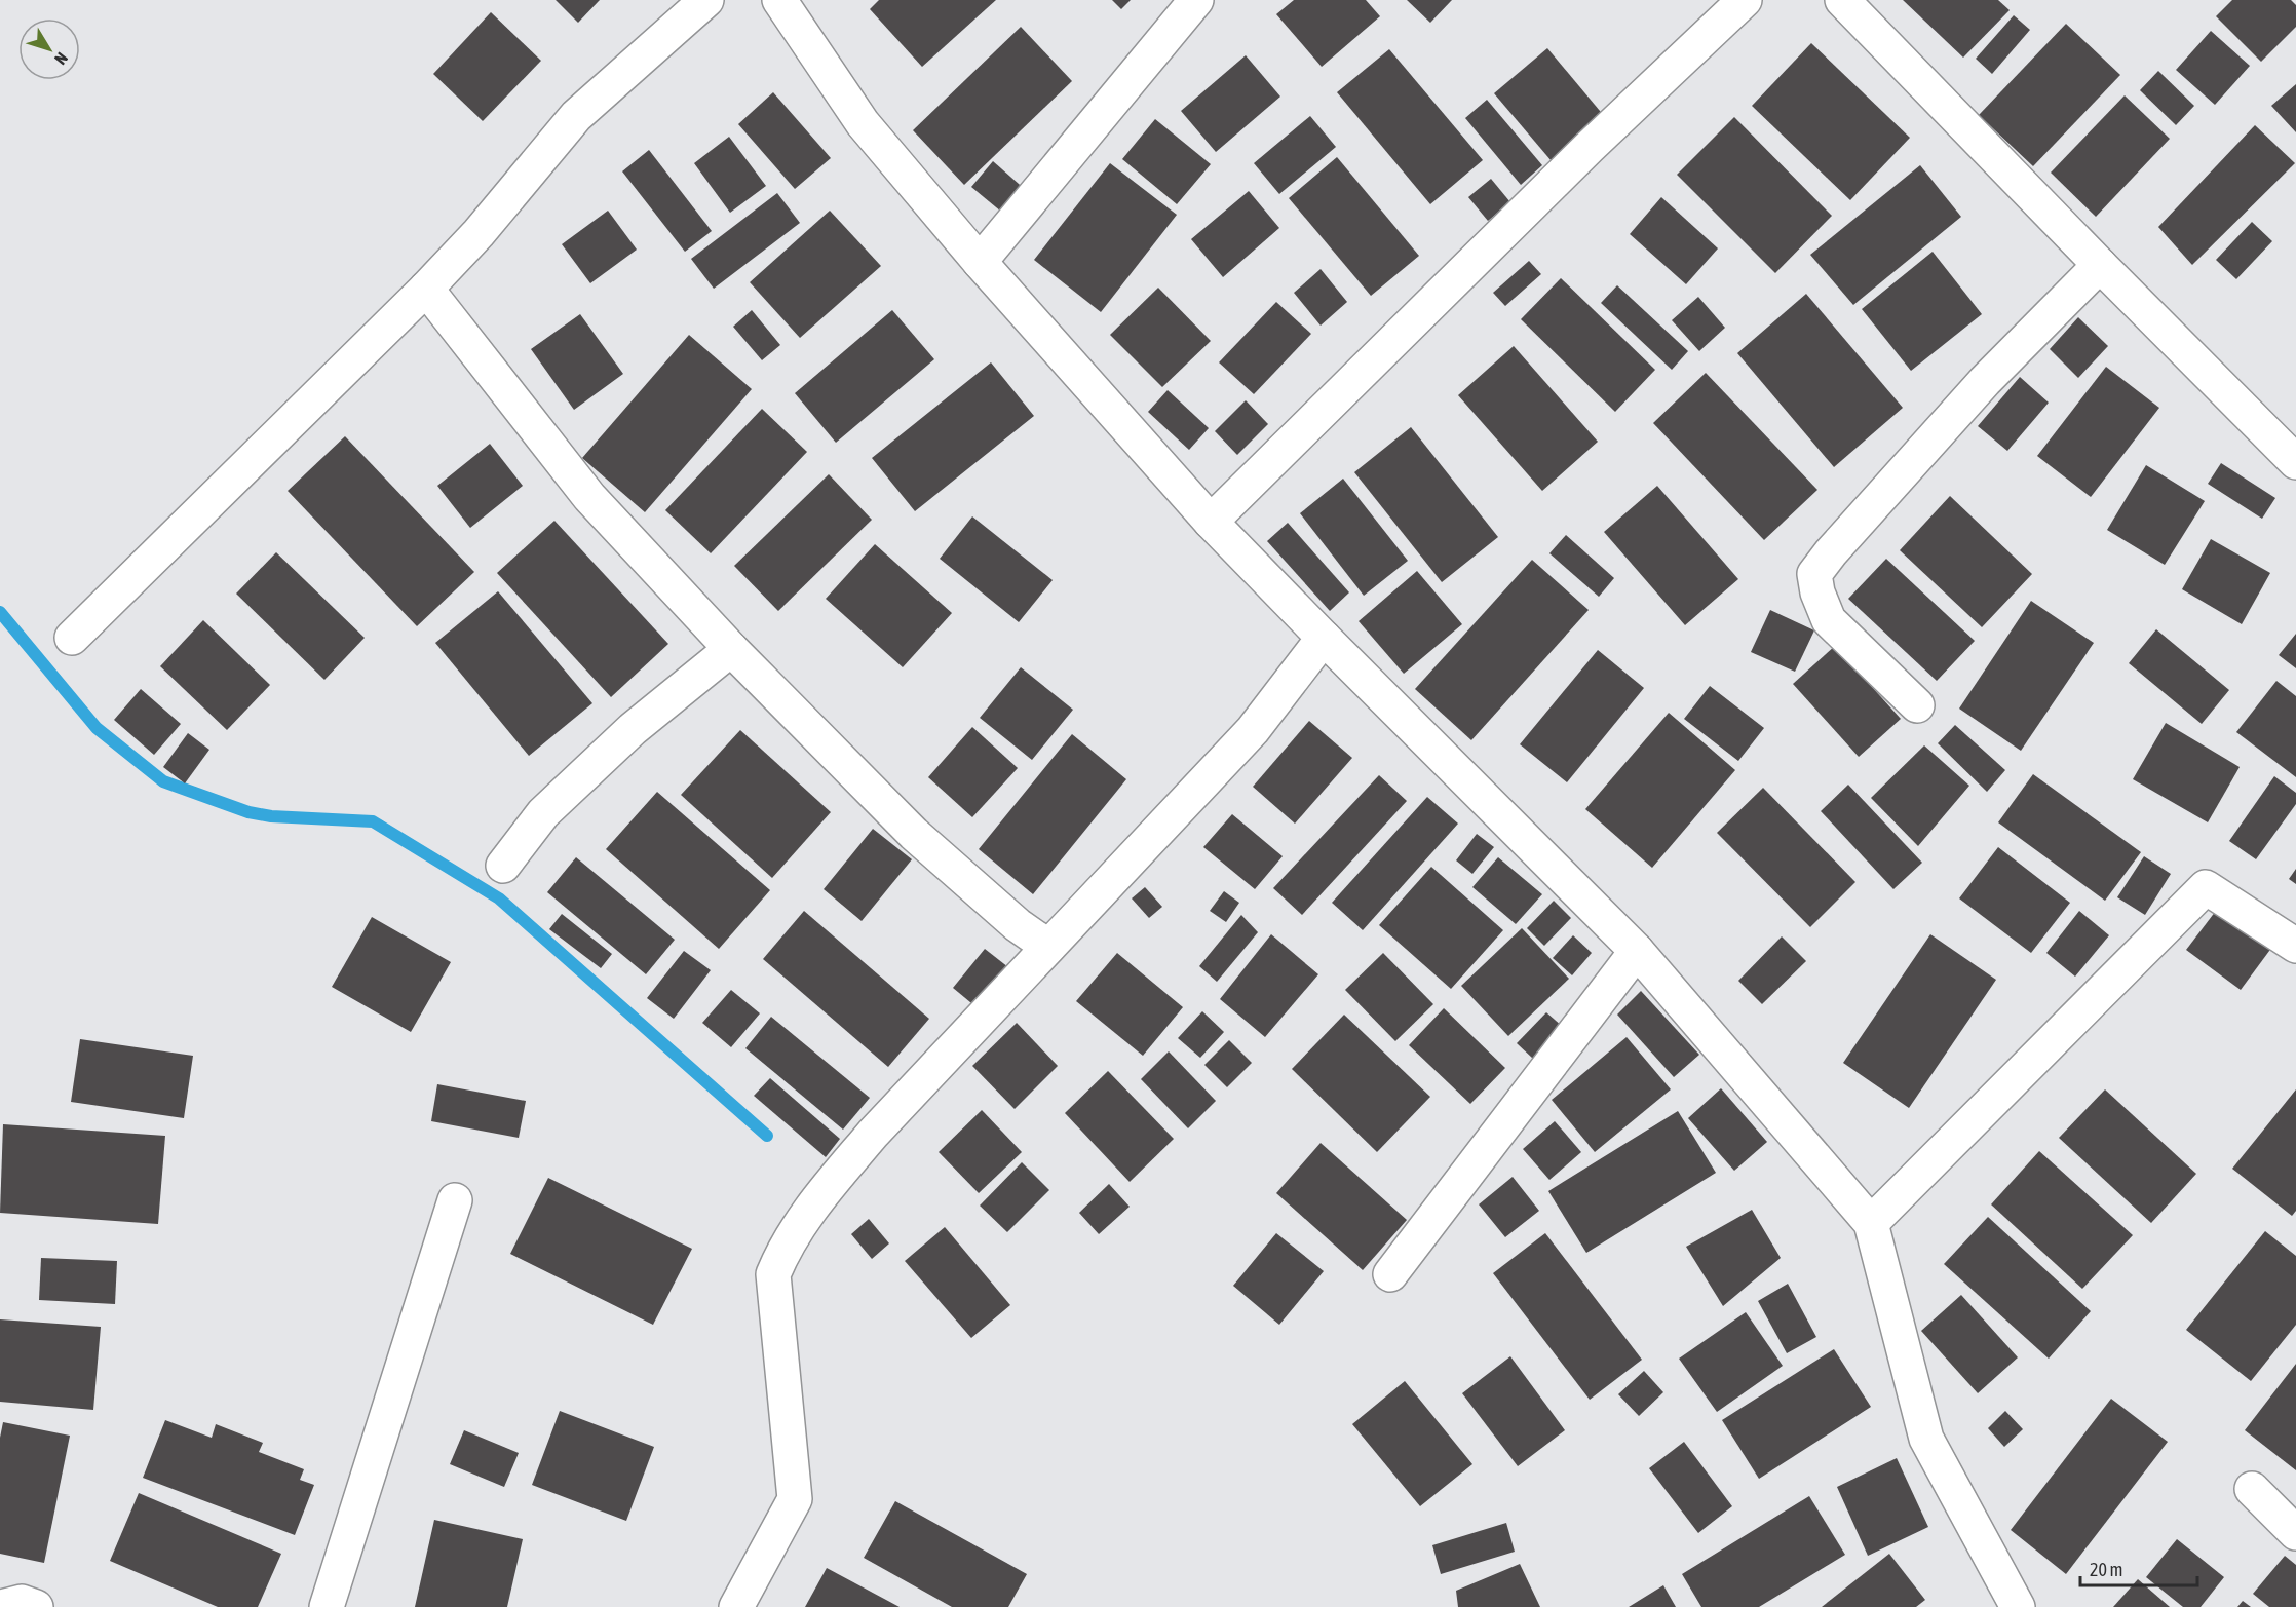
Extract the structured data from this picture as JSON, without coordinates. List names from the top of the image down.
{
  "scale_bar": "20 m",
  "north": "bottom right"
}
